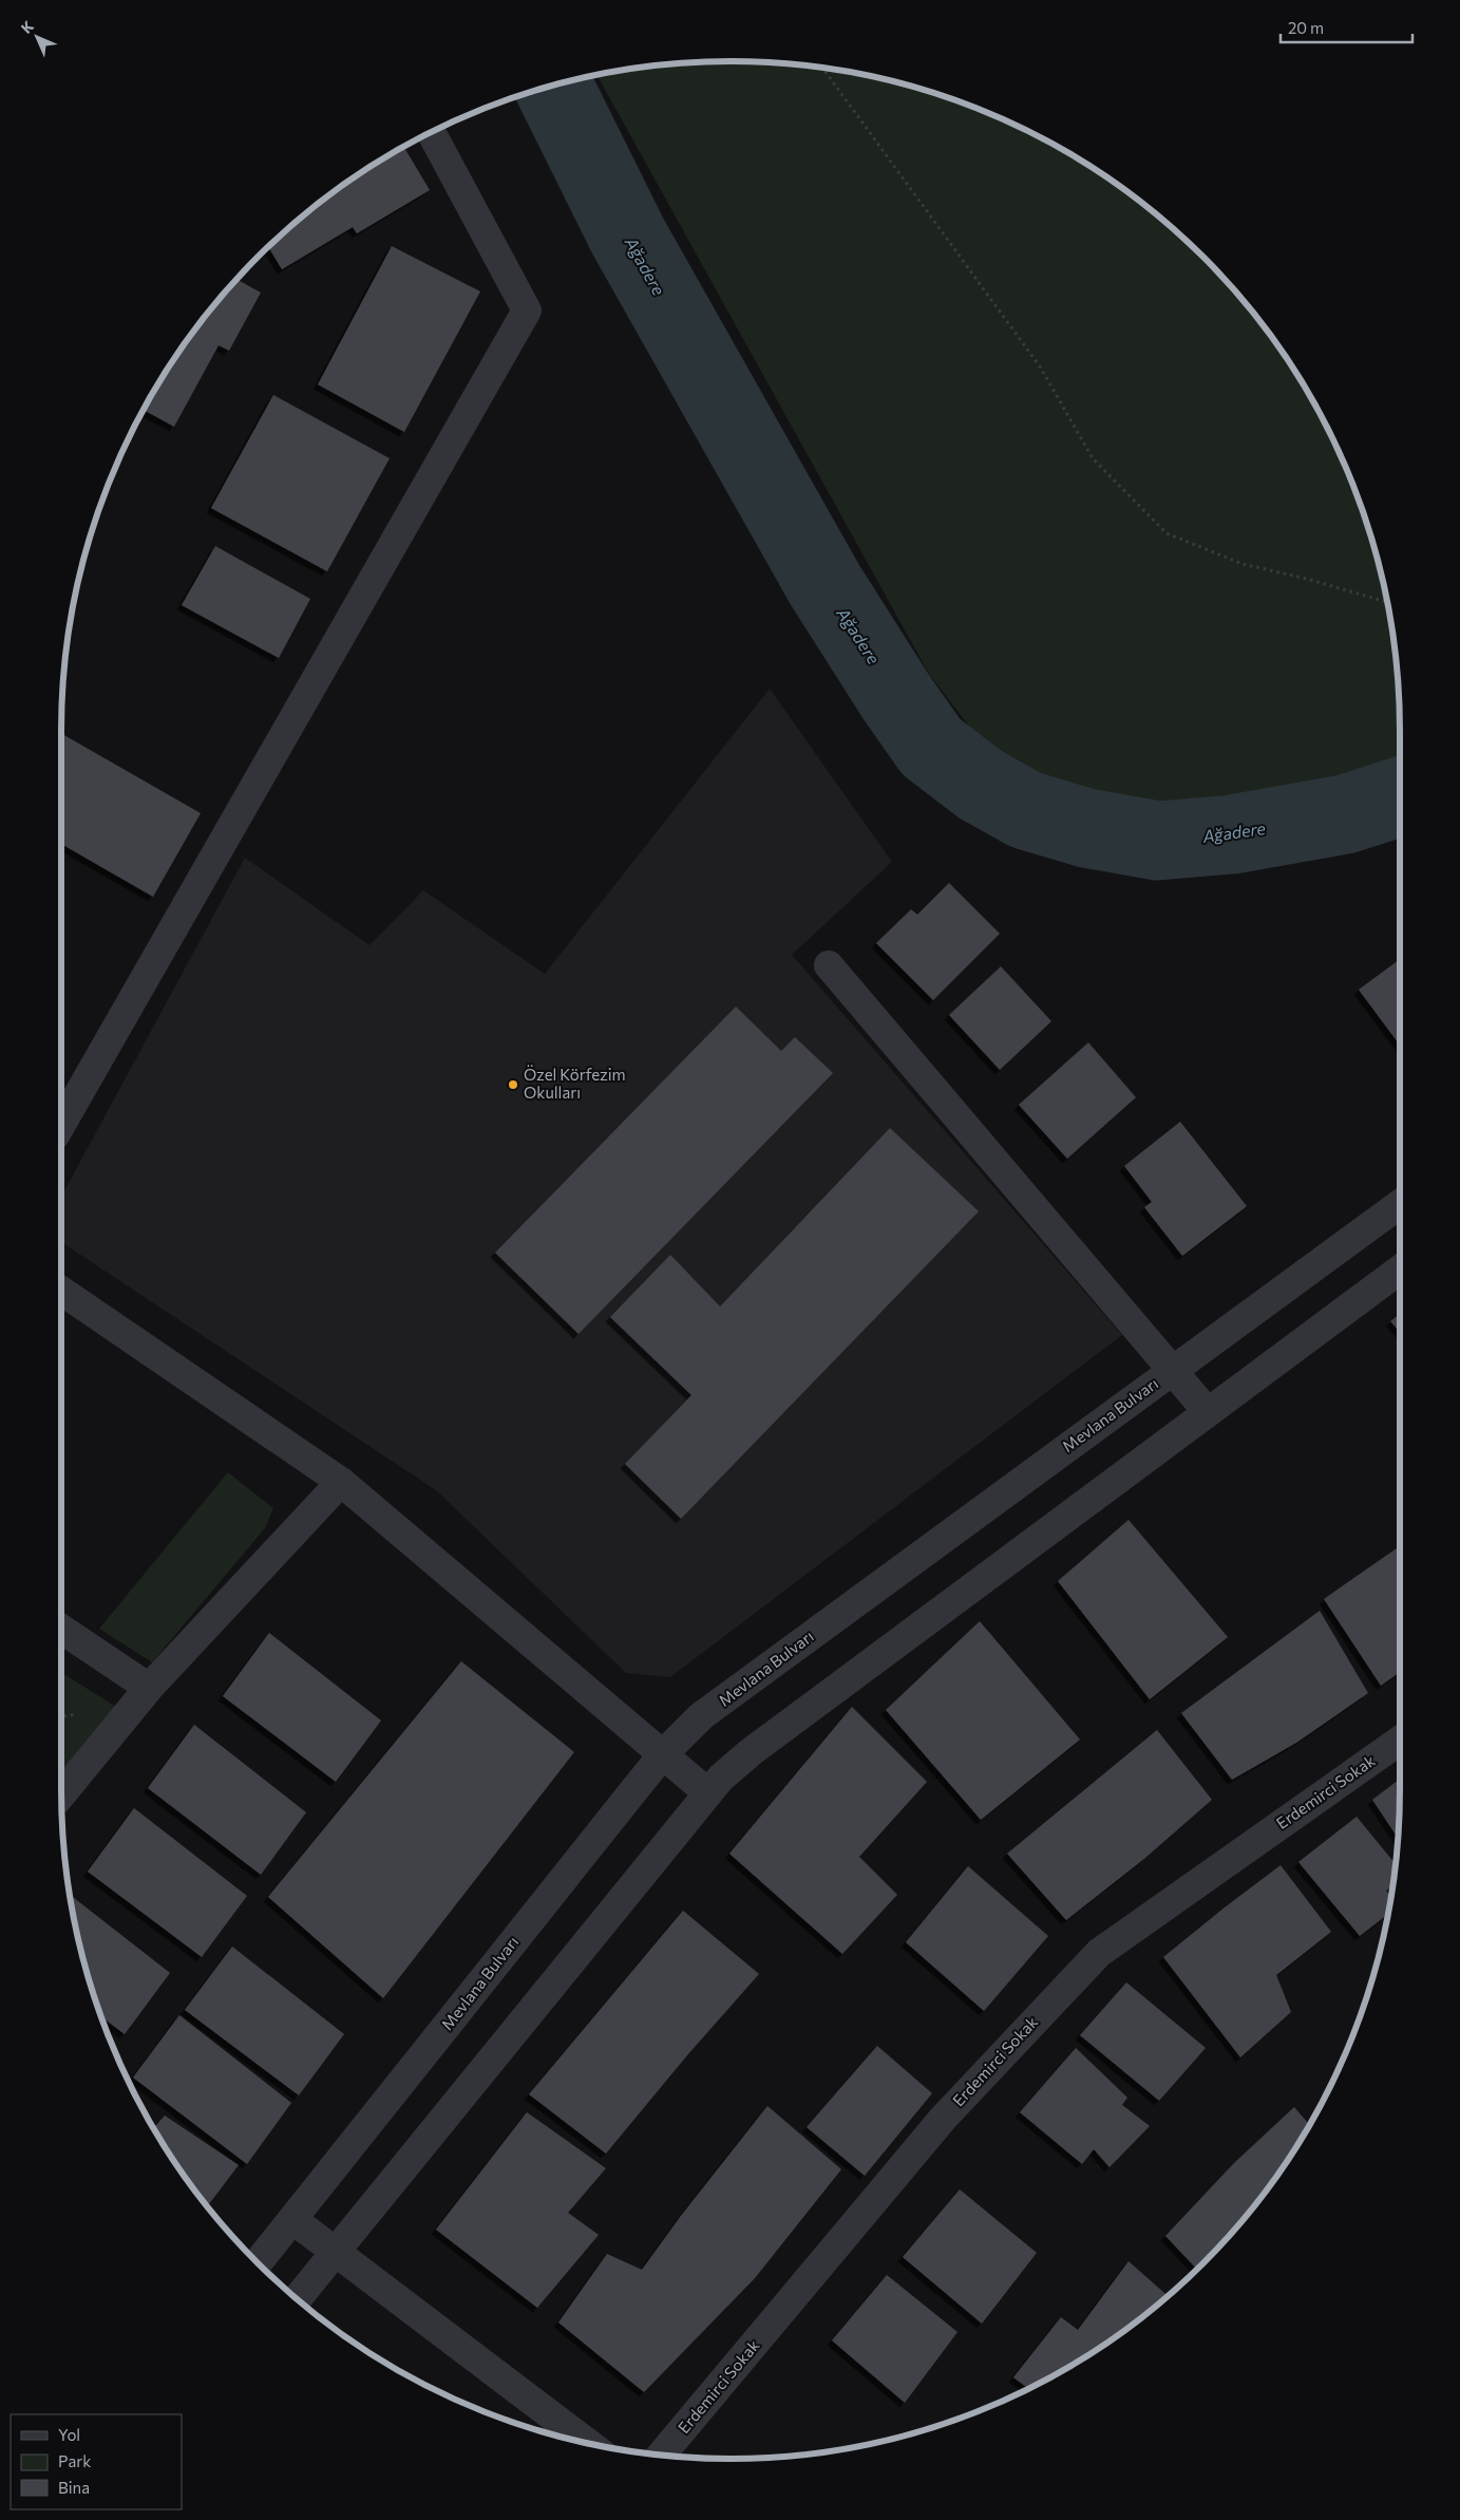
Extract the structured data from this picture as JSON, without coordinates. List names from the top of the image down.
{
  "streets": {
    "street": ["Mevlana Bulvarı", "Erdemirci Sokak"]
  },
  "water": ["Ağadere"],
  "places": ["Özel Körfezim Okulları"],
  "legend": ["Yol", "Park", "Bina"],
  "scale_bar": "20 m",
  "north": "top left"
}
